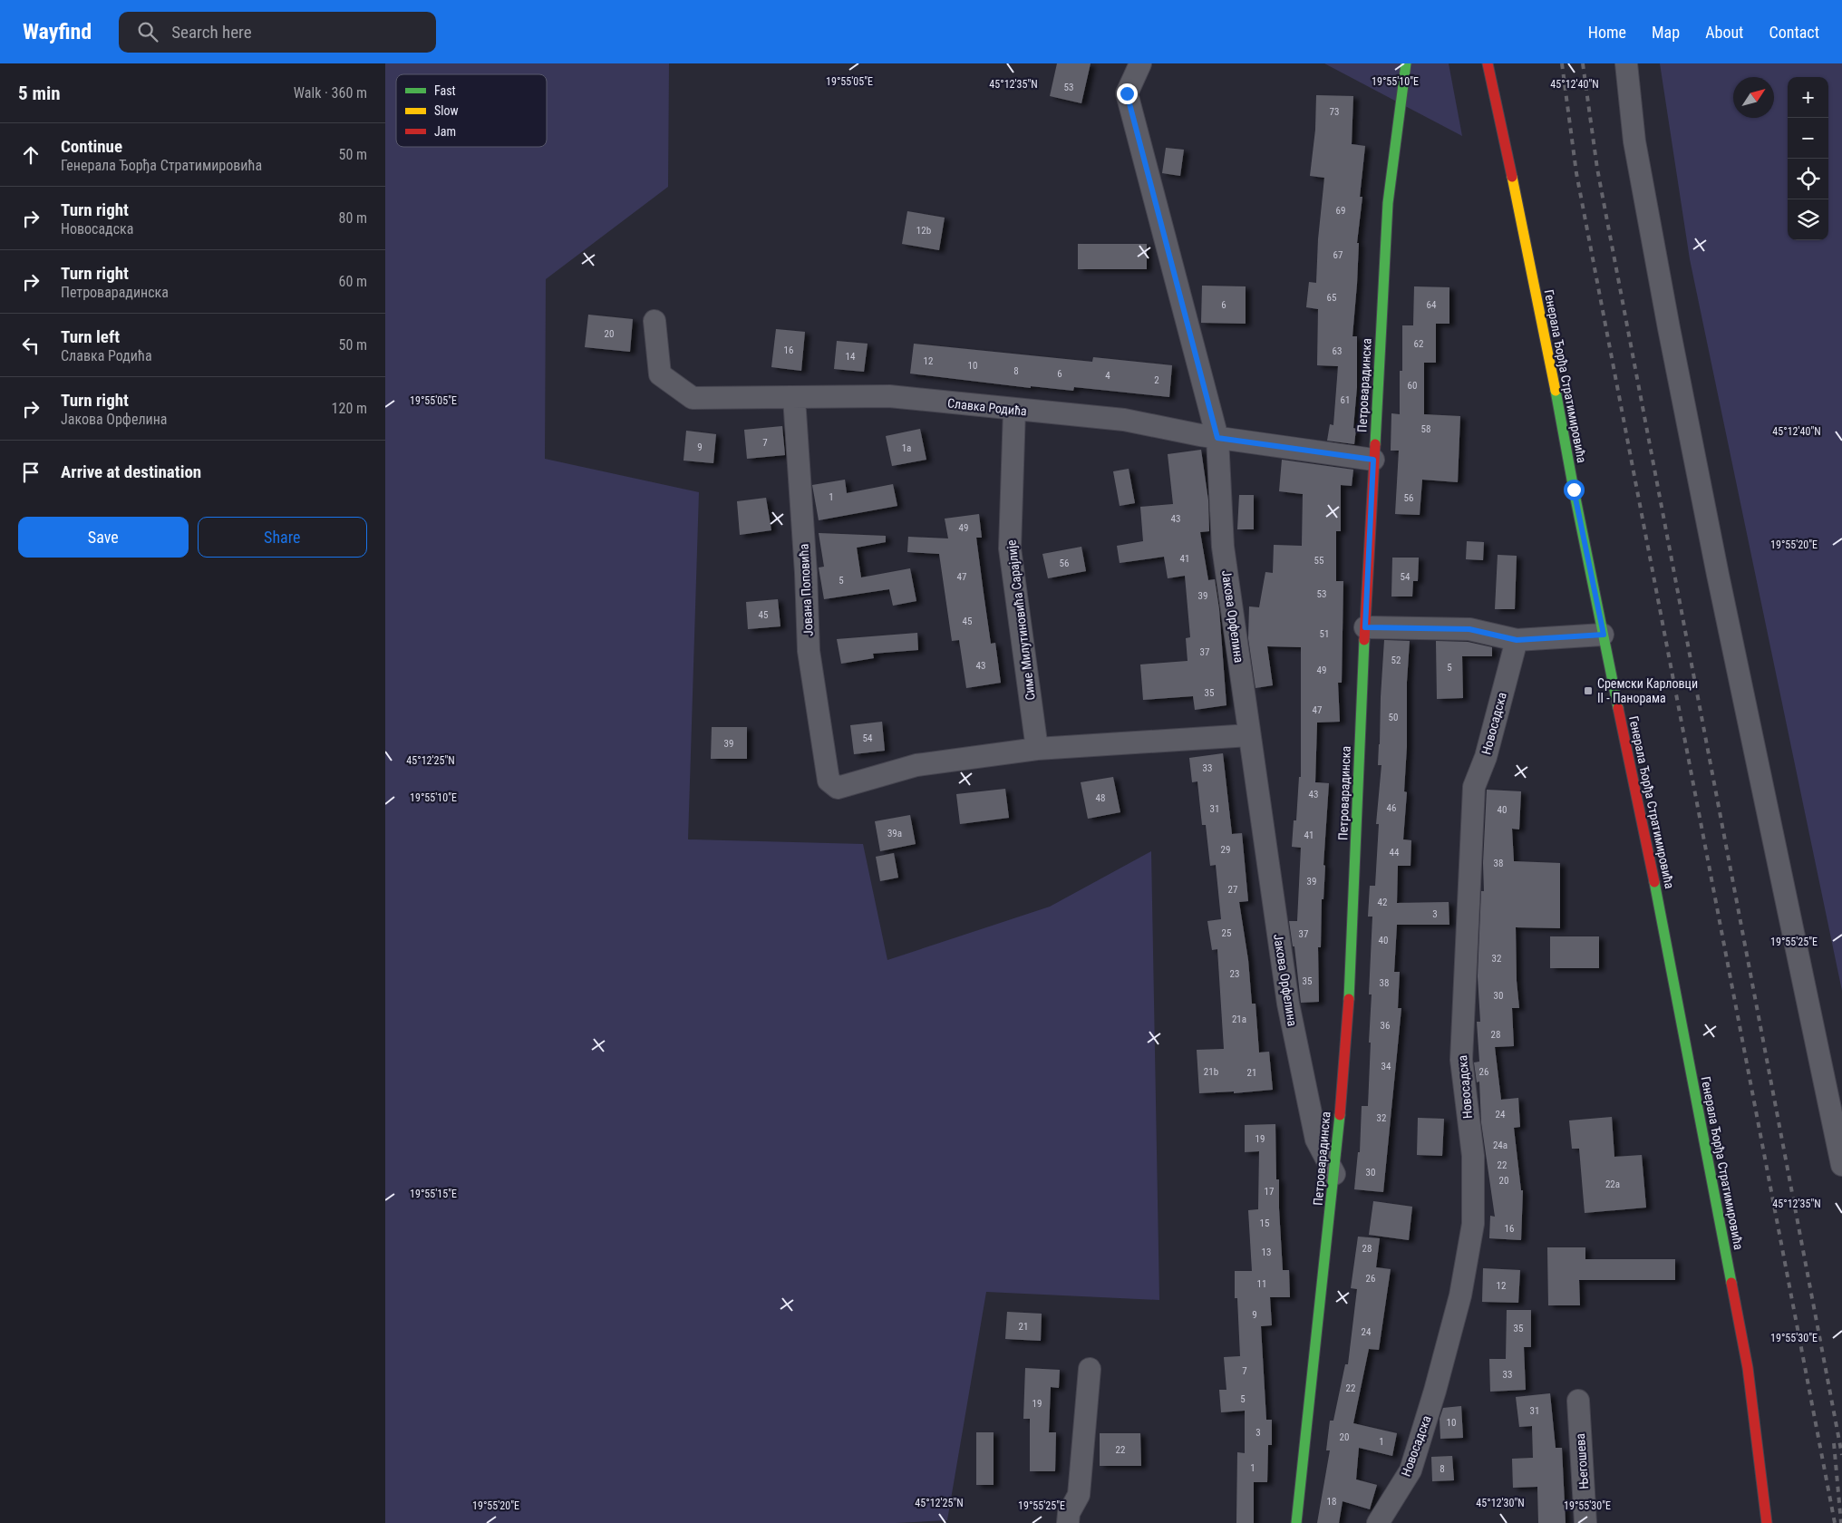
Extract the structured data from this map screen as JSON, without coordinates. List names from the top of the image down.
{
  "streets": {
    "main road": ["Генерала Ђорђа Стратимировића", "Петроварадинска"],
    "street": [
      "Славка Родића",
      "Јована Поповића",
      "Јакова Орфелина",
      "Симе Милутиновића Сарајлије",
      "Новосадска",
      "Његошева"
    ]
  },
  "crossings": [
    ["Петроварадинска", "Славка Родића"],
    ["Петроварадинска", "Јакова Орфелина"],
    ["Славка Родића", "Јована Поповића"],
    ["Славка Родића", "Јакова Орфелина"],
    ["Славка Родића", "Симе Милутиновића Сарајлије"],
    ["Јована Поповића", "Симе Милутиновића Сарајлије"]
  ],
  "places": {
    "transit": ["Сремски Карловци II - Панорама"]
  },
  "house_numbers": [
    "53",
    "73",
    "69",
    "12b",
    "67",
    "65",
    "6",
    "64",
    "20",
    "62",
    "16",
    "63",
    "14",
    "12",
    "10",
    "8",
    "6",
    "4",
    "2",
    "60",
    "61",
    "58",
    "7",
    "9",
    "1a",
    "1",
    "56",
    "43",
    "49",
    "41",
    "55",
    "56",
    "47",
    "54",
    "5",
    "53",
    "39",
    "45",
    "45",
    "51",
    "37",
    "52",
    "43",
    "5",
    "49",
    "35",
    "47",
    "50",
    "54",
    "39",
    "33",
    "43",
    "48",
    "46",
    "31",
    "40",
    "39a",
    "41",
    "29",
    "44",
    "38",
    "39",
    "27",
    "42",
    "3",
    "25",
    "37",
    "40",
    "32",
    "23",
    "35",
    "38",
    "30",
    "21a",
    "36",
    "28",
    "34",
    "21b",
    "26",
    "21",
    "24",
    "32",
    "19",
    "24a",
    "22",
    "30",
    "20",
    "22a",
    "17",
    "15",
    "16",
    "28",
    "13",
    "26",
    "11",
    "12",
    "9",
    "21",
    "35",
    "24",
    "7",
    "33",
    "22",
    "5",
    "19",
    "31",
    "10",
    "3",
    "20",
    "1",
    "22",
    "1",
    "8",
    "18"
  ],
  "legend": ["Fast", "Slow", "Jam"],
  "north": "top right",
  "page": {
    "header": "Wayfind",
    "search": "Search here",
    "nav": [
      "Home",
      "Map",
      "About",
      "Contact"
    ],
    "heading": ["5 min", "Walk · 360 m"],
    "map_buttons": ["+", "−"],
    "list": [
      ["Continue", "Генерала Ђорђа Стратимировића", "50 m"],
      ["Turn right", "Новосадска", "80 m"],
      ["Turn right", "Петроварадинска", "60 m"],
      ["Turn left", "Славка Родића", "50 m"],
      ["Turn right", "Јакова Орфелина", "120 m"],
      "Arrive at destination"
    ],
    "buttons": ["Save", "Share"]
  },
  "coordinates": [
    "19°55'05\"E",
    "19°55'10\"E",
    "45°12'35\"N",
    "45°12'40\"N",
    "19°55'20\"E",
    "45°12'25\"N",
    "19°55'25\"E",
    "19°55'15\"E",
    "19°55'30\"E",
    "45°12'30\"N"
  ]
}
